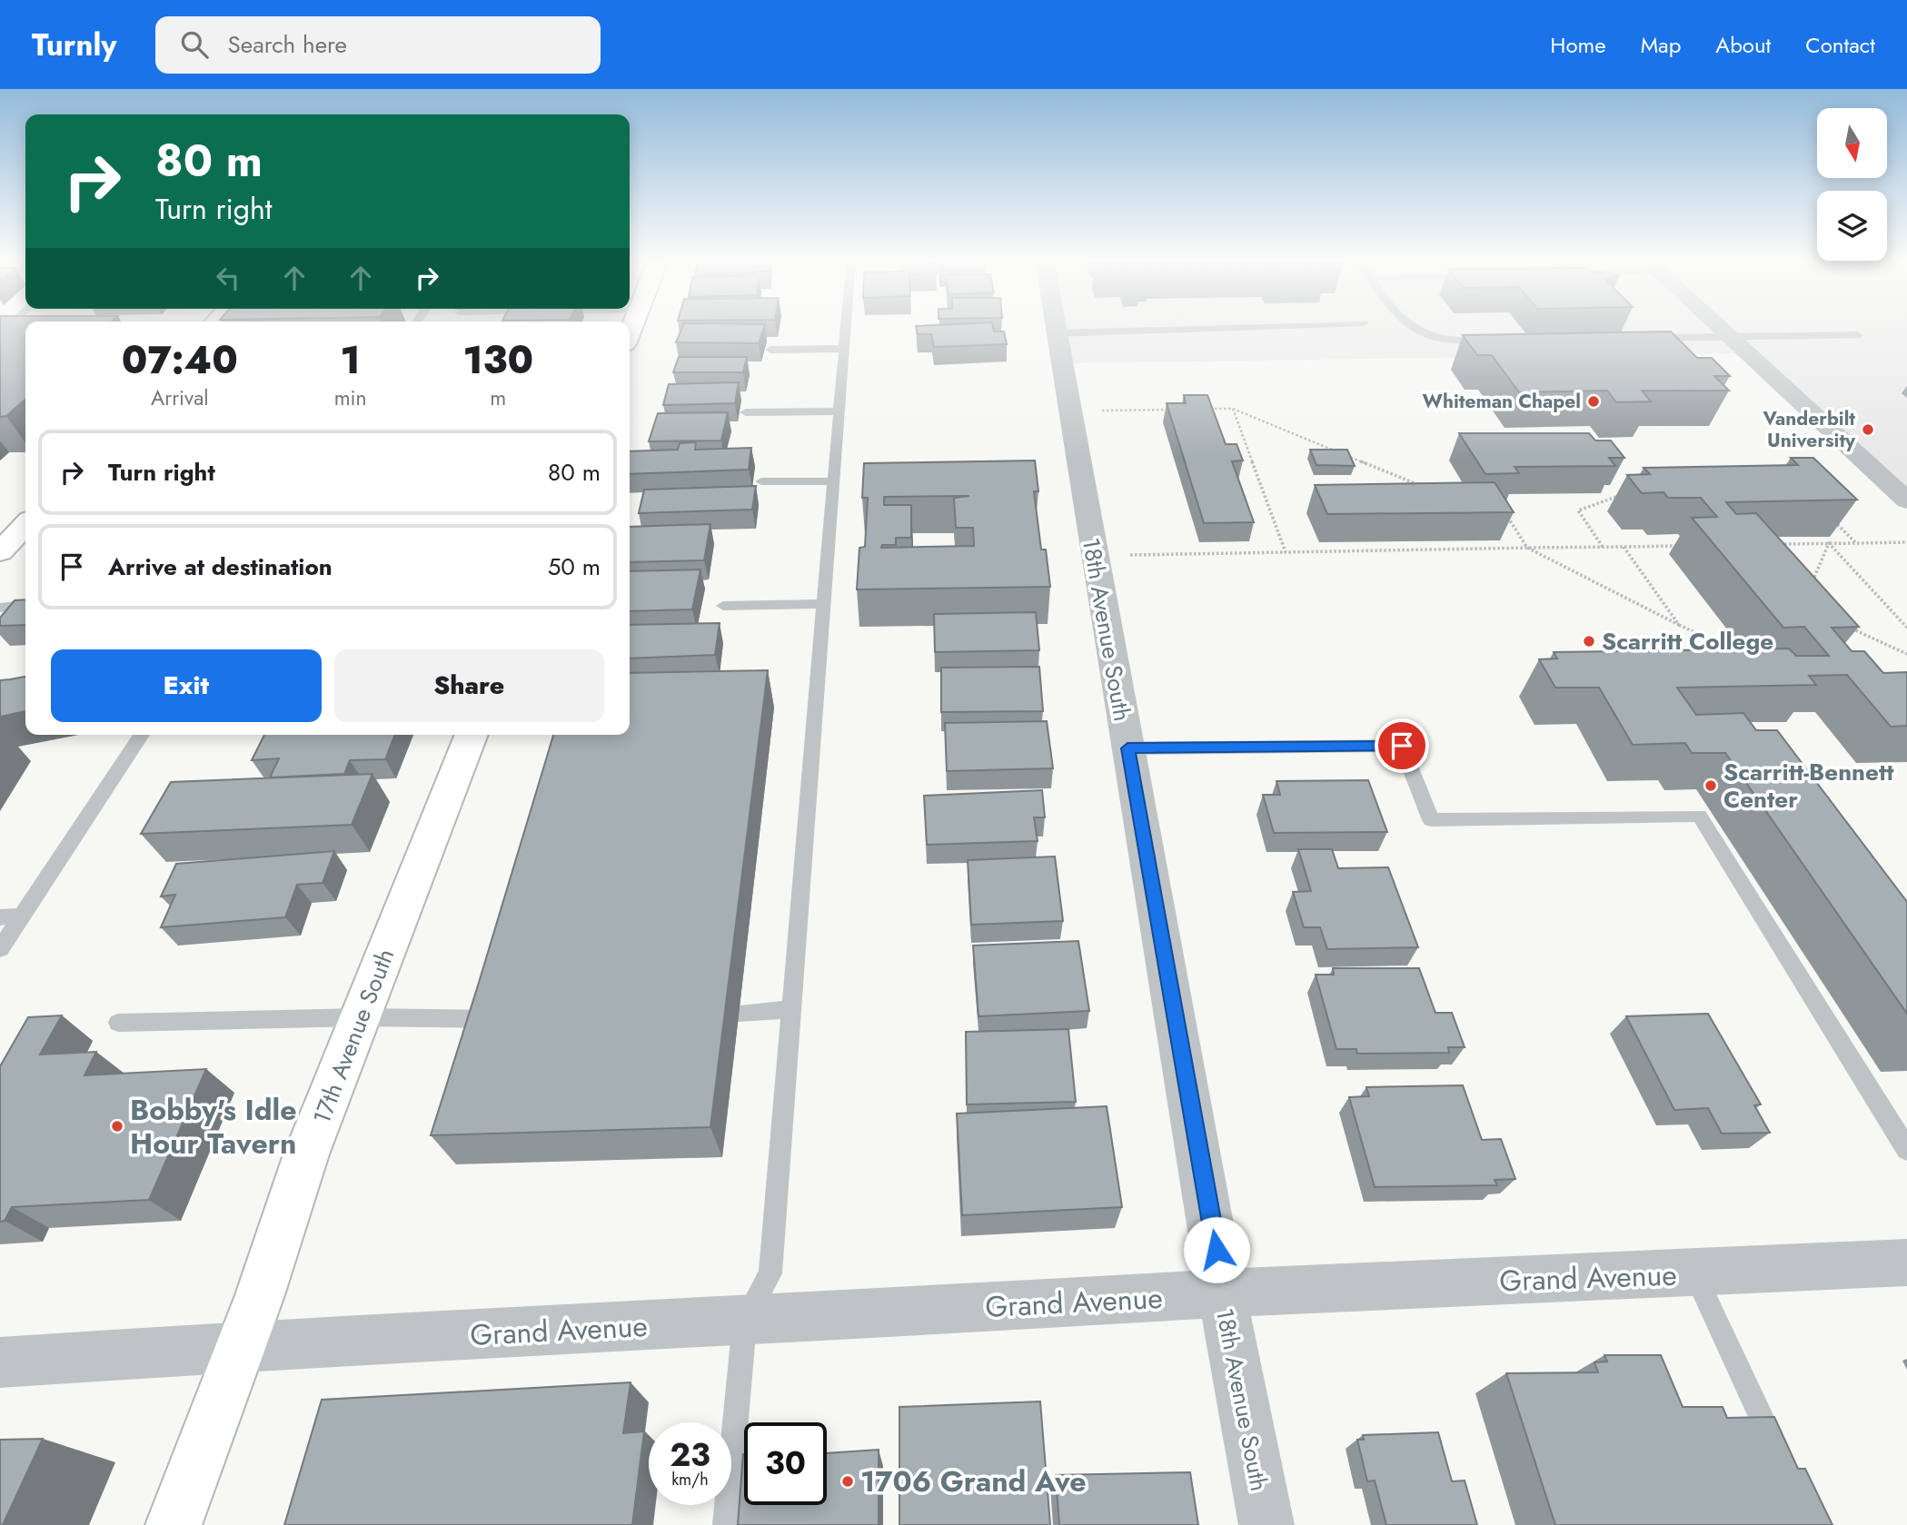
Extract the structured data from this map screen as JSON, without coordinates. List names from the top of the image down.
{
  "streets": {
    "main road": ["17th Avenue South"],
    "street": ["18th Avenue South", "Grand Avenue"]
  },
  "crossings": [
    ["18th Avenue South", "Grand Avenue"],
    ["17th Avenue South", "Grand Avenue"]
  ],
  "places": [
    "Whiteman Chapel",
    "Vanderbilt University",
    "Scarritt College",
    "Scarritt-Bennett Center",
    "Bobby's Idle Hour Tavern",
    "1706 Grand Ave"
  ],
  "north": "bottom",
  "page": {
    "header": "Turnly",
    "search": "Search here",
    "nav": [
      "Home",
      "Map",
      "About",
      "Contact"
    ],
    "turn": ["80 m", "Turn right"],
    "eta": [
      "07:40",
      "Arrival",
      "1",
      "min",
      "130",
      "m"
    ],
    "list": [
      {
        "name": "Turn right",
        "value": "80 m"
      },
      {
        "name": "Arrive at destination",
        "value": "50 m"
      }
    ],
    "buttons": ["Exit", "Share"],
    "speed": "23 km/h",
    "limit": "30"
  }
}
